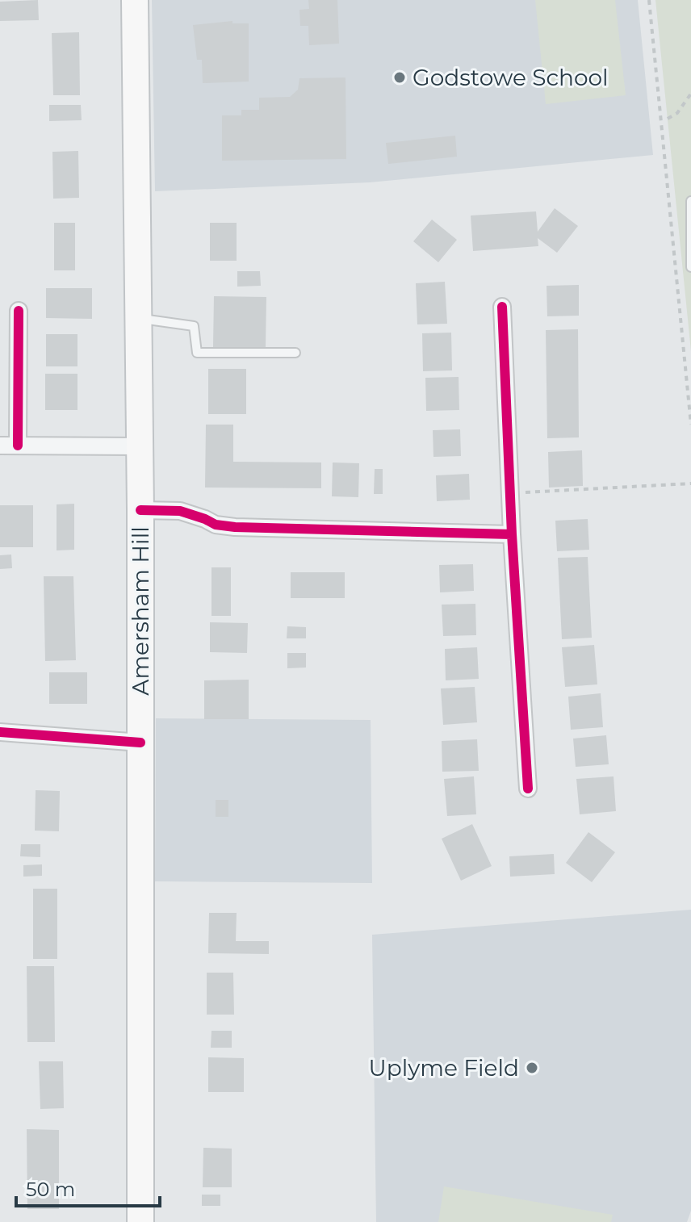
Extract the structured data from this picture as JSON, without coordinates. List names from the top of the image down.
{
  "streets": {
    "main road": ["Amersham Hill"]
  },
  "places": ["Godstowe School", "Uplyme Field"],
  "scale_bar": "50 m"
}
